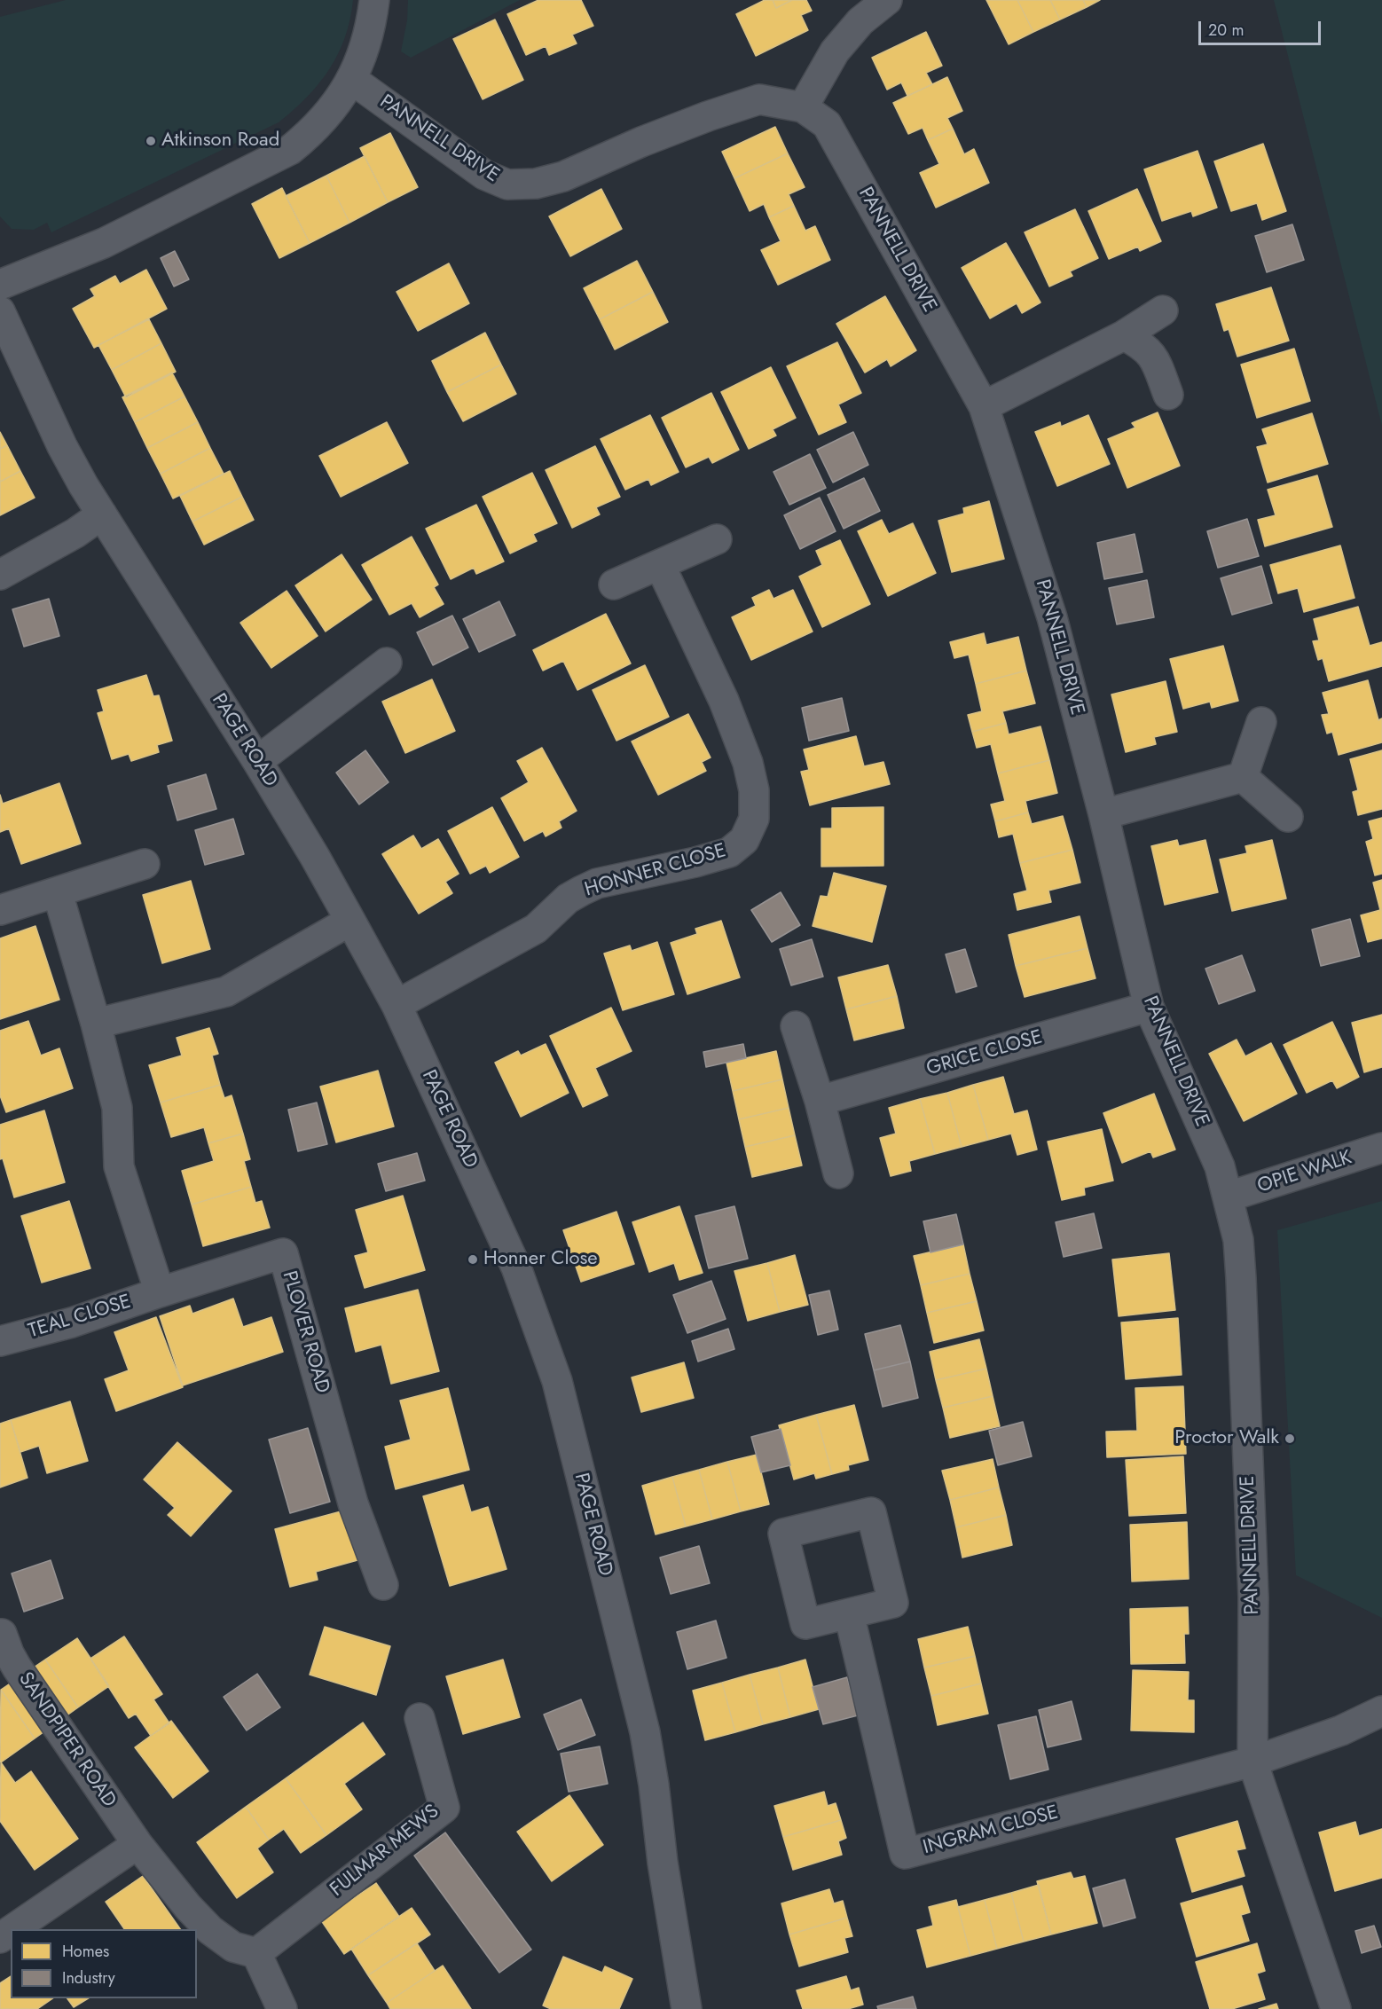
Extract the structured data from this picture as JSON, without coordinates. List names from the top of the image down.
{
  "streets": {
    "street": [
      "PANNELL DRIVE",
      "PAGE ROAD",
      "HONNER CLOSE",
      "GRICE CLOSE",
      "OPIE WALK",
      "TEAL CLOSE",
      "PLOVER ROAD",
      "SANDPIPER ROAD",
      "INGRAM CLOSE",
      "FULMAR MEWS"
    ]
  },
  "crossings": [
    ["PANNELL DRIVE", "GRICE CLOSE"],
    ["PANNELL DRIVE", "OPIE WALK"],
    ["PANNELL DRIVE", "INGRAM CLOSE"],
    ["PAGE ROAD", "HONNER CLOSE"],
    ["TEAL CLOSE", "PLOVER ROAD"],
    ["SANDPIPER ROAD", "FULMAR MEWS"]
  ],
  "places": ["Atkinson Road", "Honner Close", "Proctor Walk"],
  "legend": ["Homes", "Industry"],
  "scale_bar": "20 m"
}
